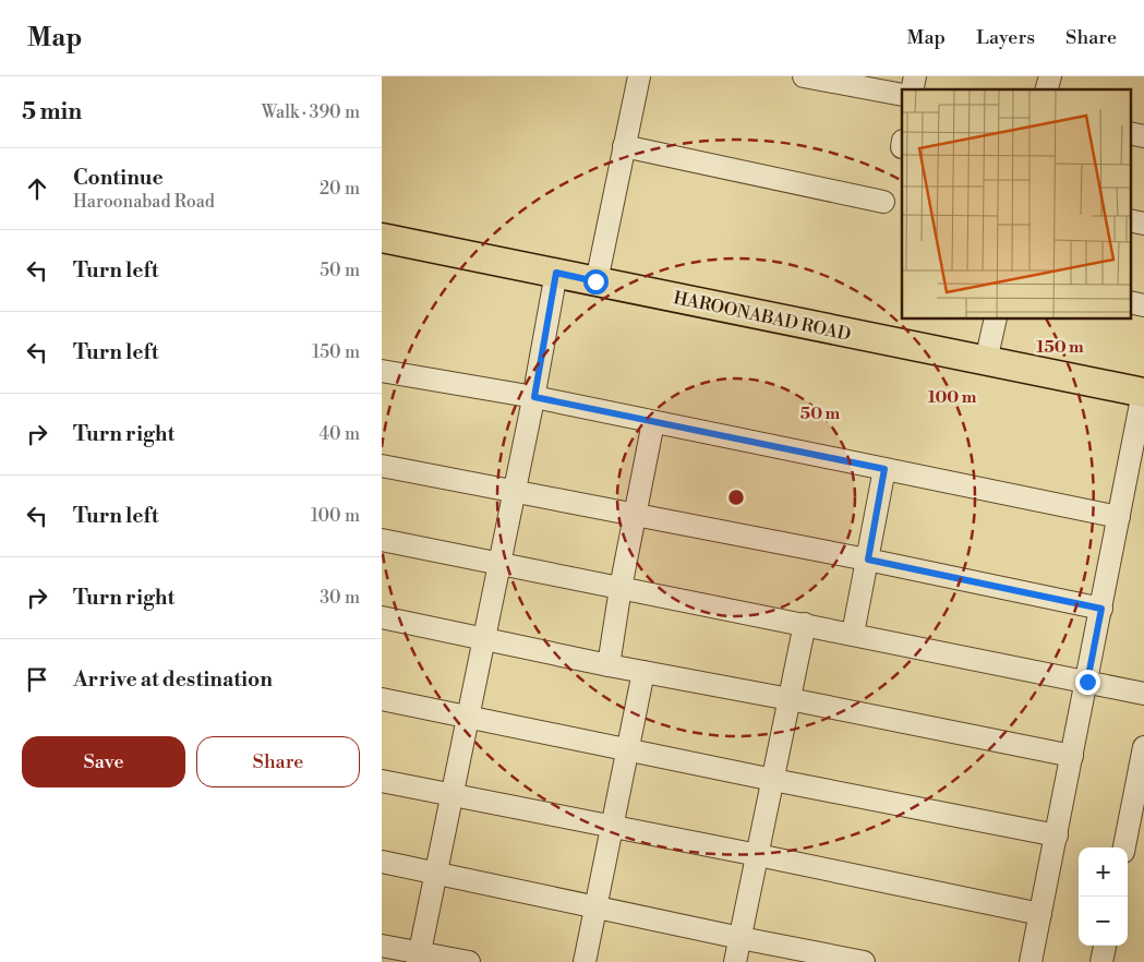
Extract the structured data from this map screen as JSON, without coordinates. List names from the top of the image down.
{
  "streets": {
    "main road": ["HAROONABAD ROAD"]
  },
  "page": {
    "header": "Map",
    "nav": ["Map", "Layers", "Share"],
    "heading": ["5 min", "Walk · 390 m"],
    "list": [
      ["Continue", "Haroonabad Road", "20 m"],
      ["Turn left", "50 m"],
      ["Turn left", "150 m"],
      ["Turn right", "40 m"],
      ["Turn left", "100 m"],
      ["Turn right", "30 m"],
      "Arrive at destination"
    ],
    "buttons": ["Save", "Share"],
    "map_buttons": ["+", "−"]
  },
  "rings": ["150 m", "100 m", "50 m"]
}
